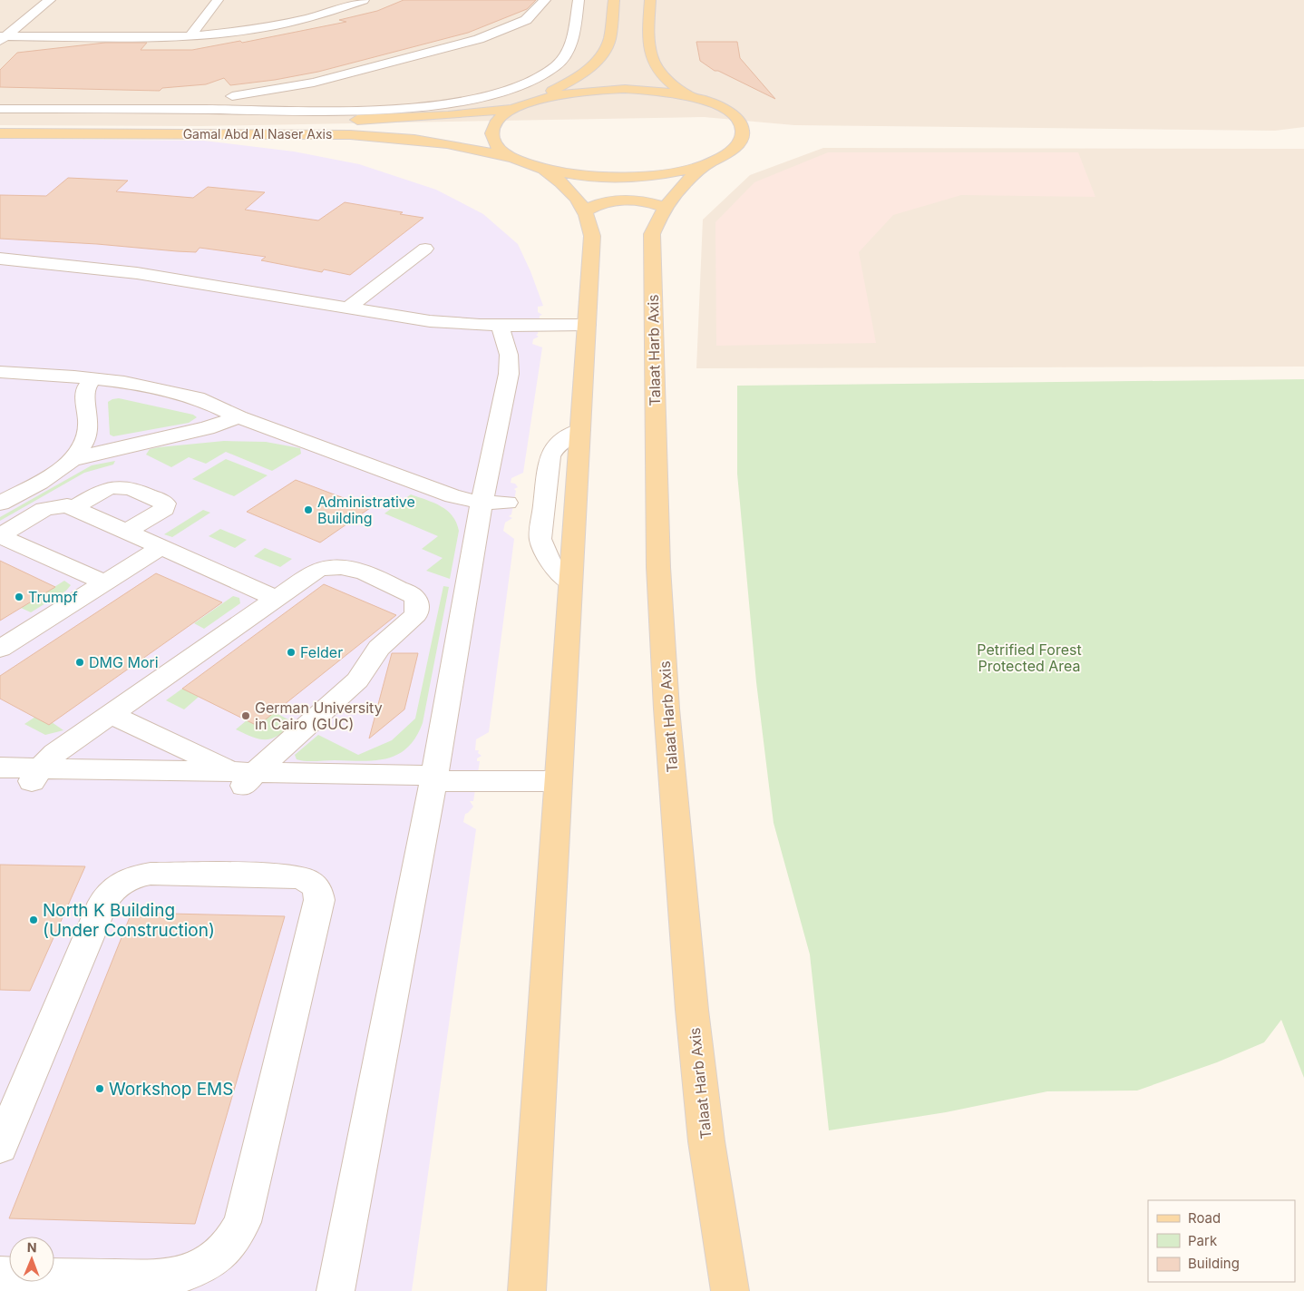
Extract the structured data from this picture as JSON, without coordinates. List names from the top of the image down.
{
  "streets": {
    "main road": ["Gamal Abd Al Naser Axis", "Talaat Harb Axis"]
  },
  "parks": ["Petrified Forest Protected Area"],
  "places": [
    "Administrative Building",
    "Trumpf",
    "Felder",
    "DMG Mori",
    "German University in Cairo (GUC)",
    "North K Building (Under Construction)",
    "Workshop EMS"
  ],
  "legend": ["Road", "Park", "Building"],
  "north": "top"
}
